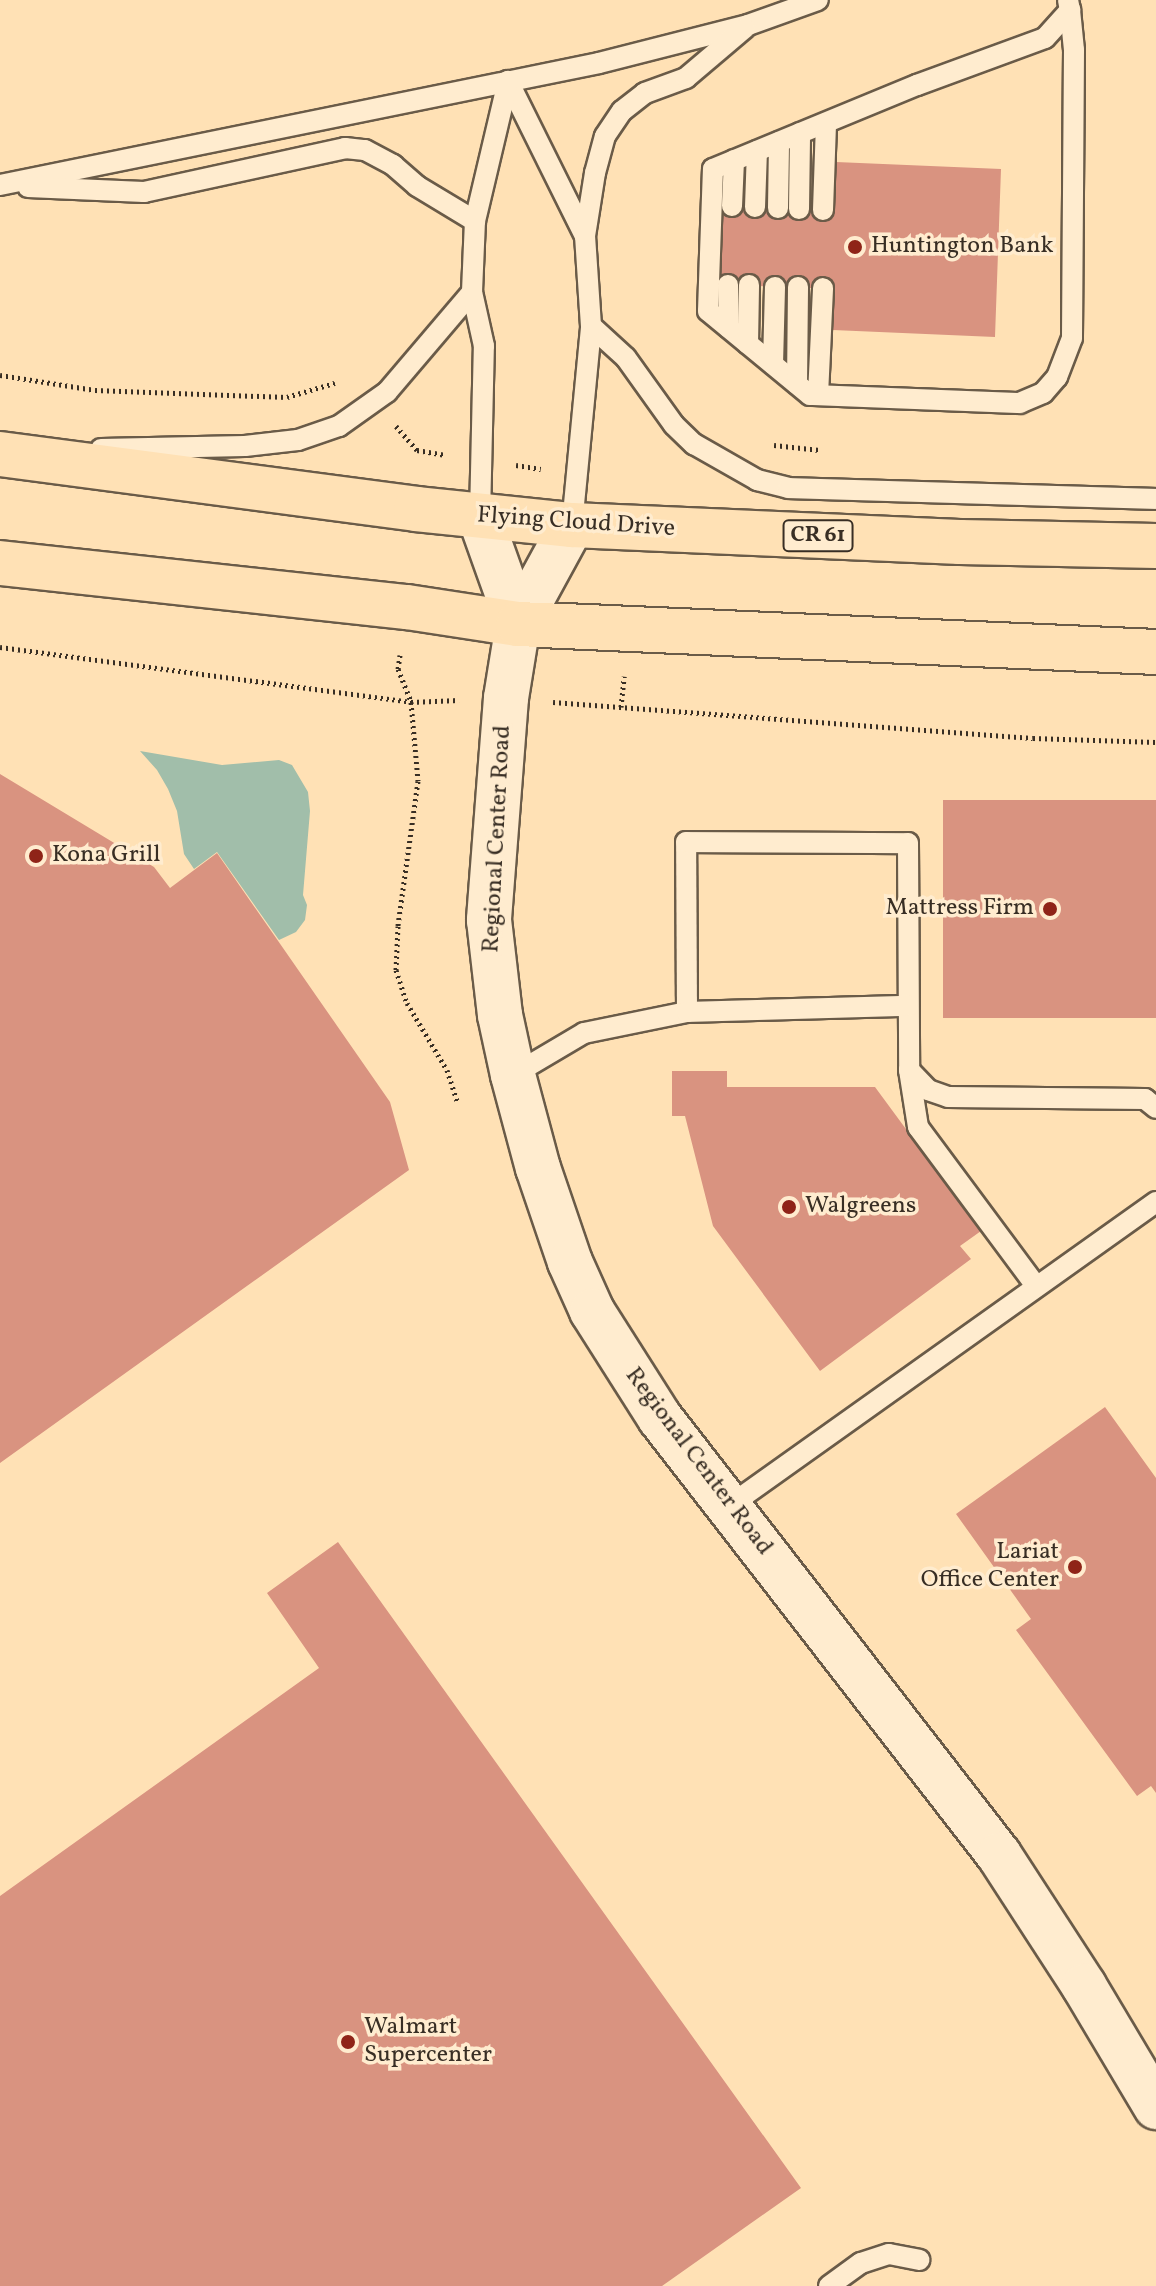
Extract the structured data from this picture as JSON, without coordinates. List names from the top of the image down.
{
  "streets": {
    "main road": ["Flying Cloud Drive", "CR 61"],
    "street": ["Regional Center Road"]
  },
  "crossings": [
    ["Flying Cloud Drive", "Regional Center Road"]
  ],
  "places": [
    "Huntington Bank",
    "Kona Grill",
    "Mattress Firm",
    "Walgreens",
    "Lariat Office Center",
    "Walmart Supercenter"
  ]
}
